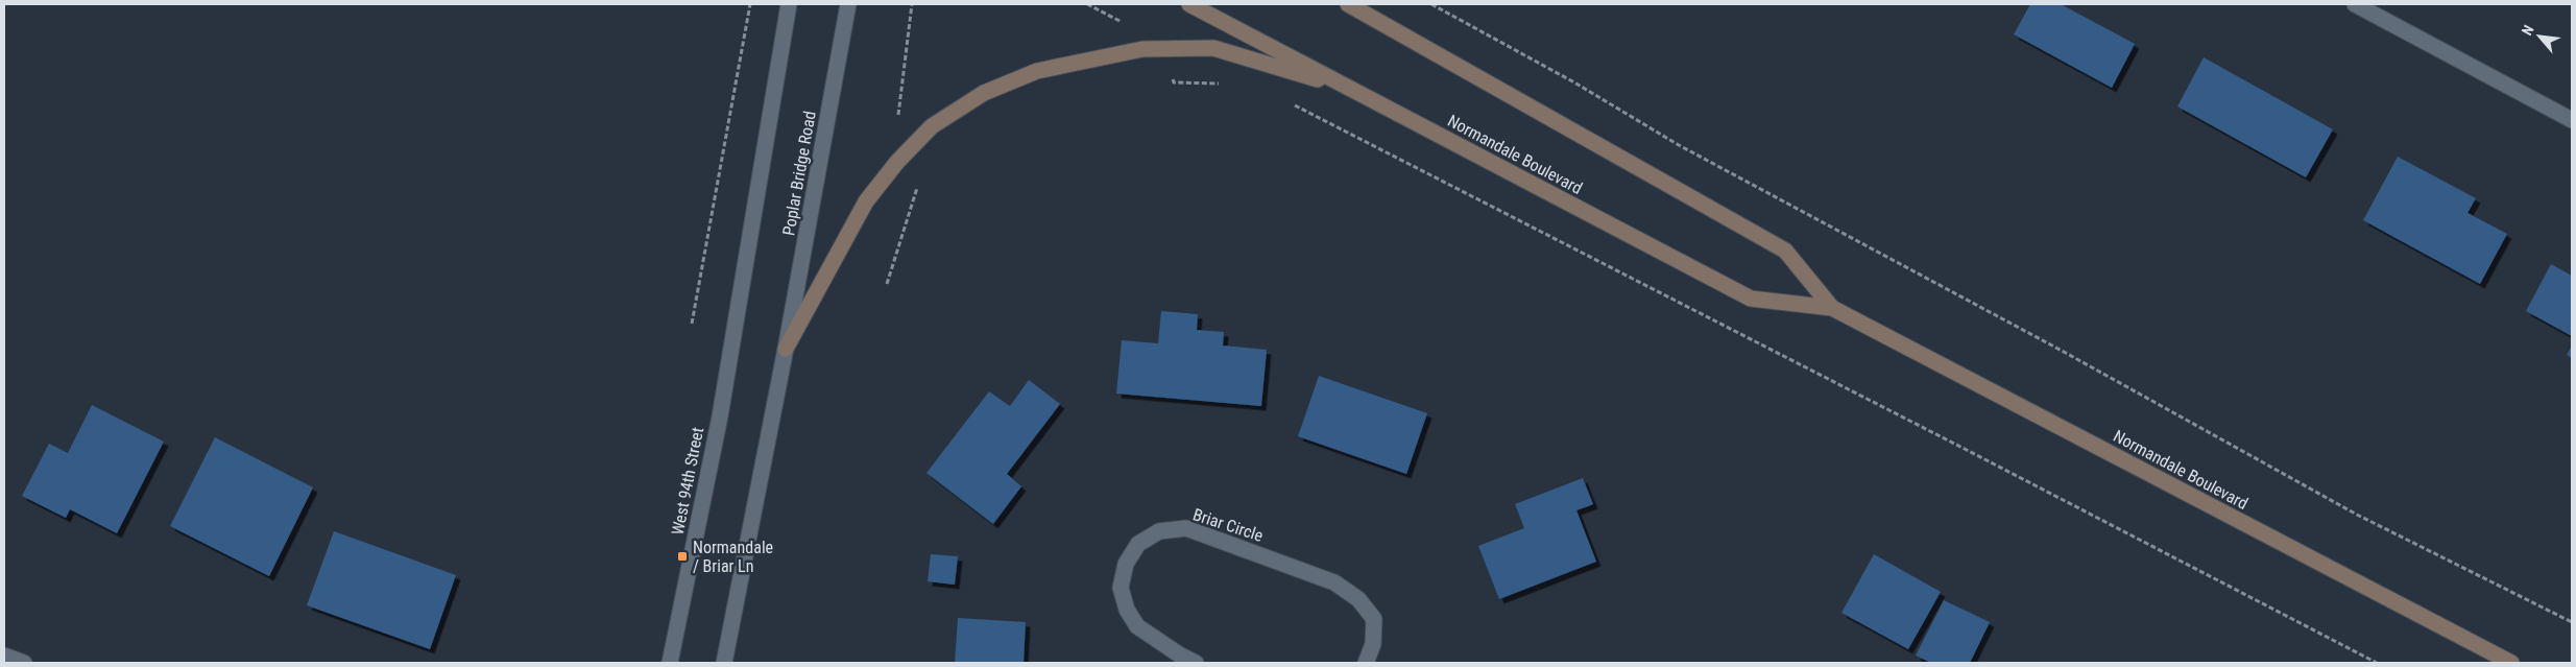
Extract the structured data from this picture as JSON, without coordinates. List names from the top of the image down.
{
  "streets": {
    "main road": ["Normandale Boulevard"],
    "street": ["Poplar Bridge Road", "West 94th Street", "Briar Circle"]
  },
  "places": {
    "transit": ["Normandale / Briar Ln"]
  },
  "north": "top left"
}
